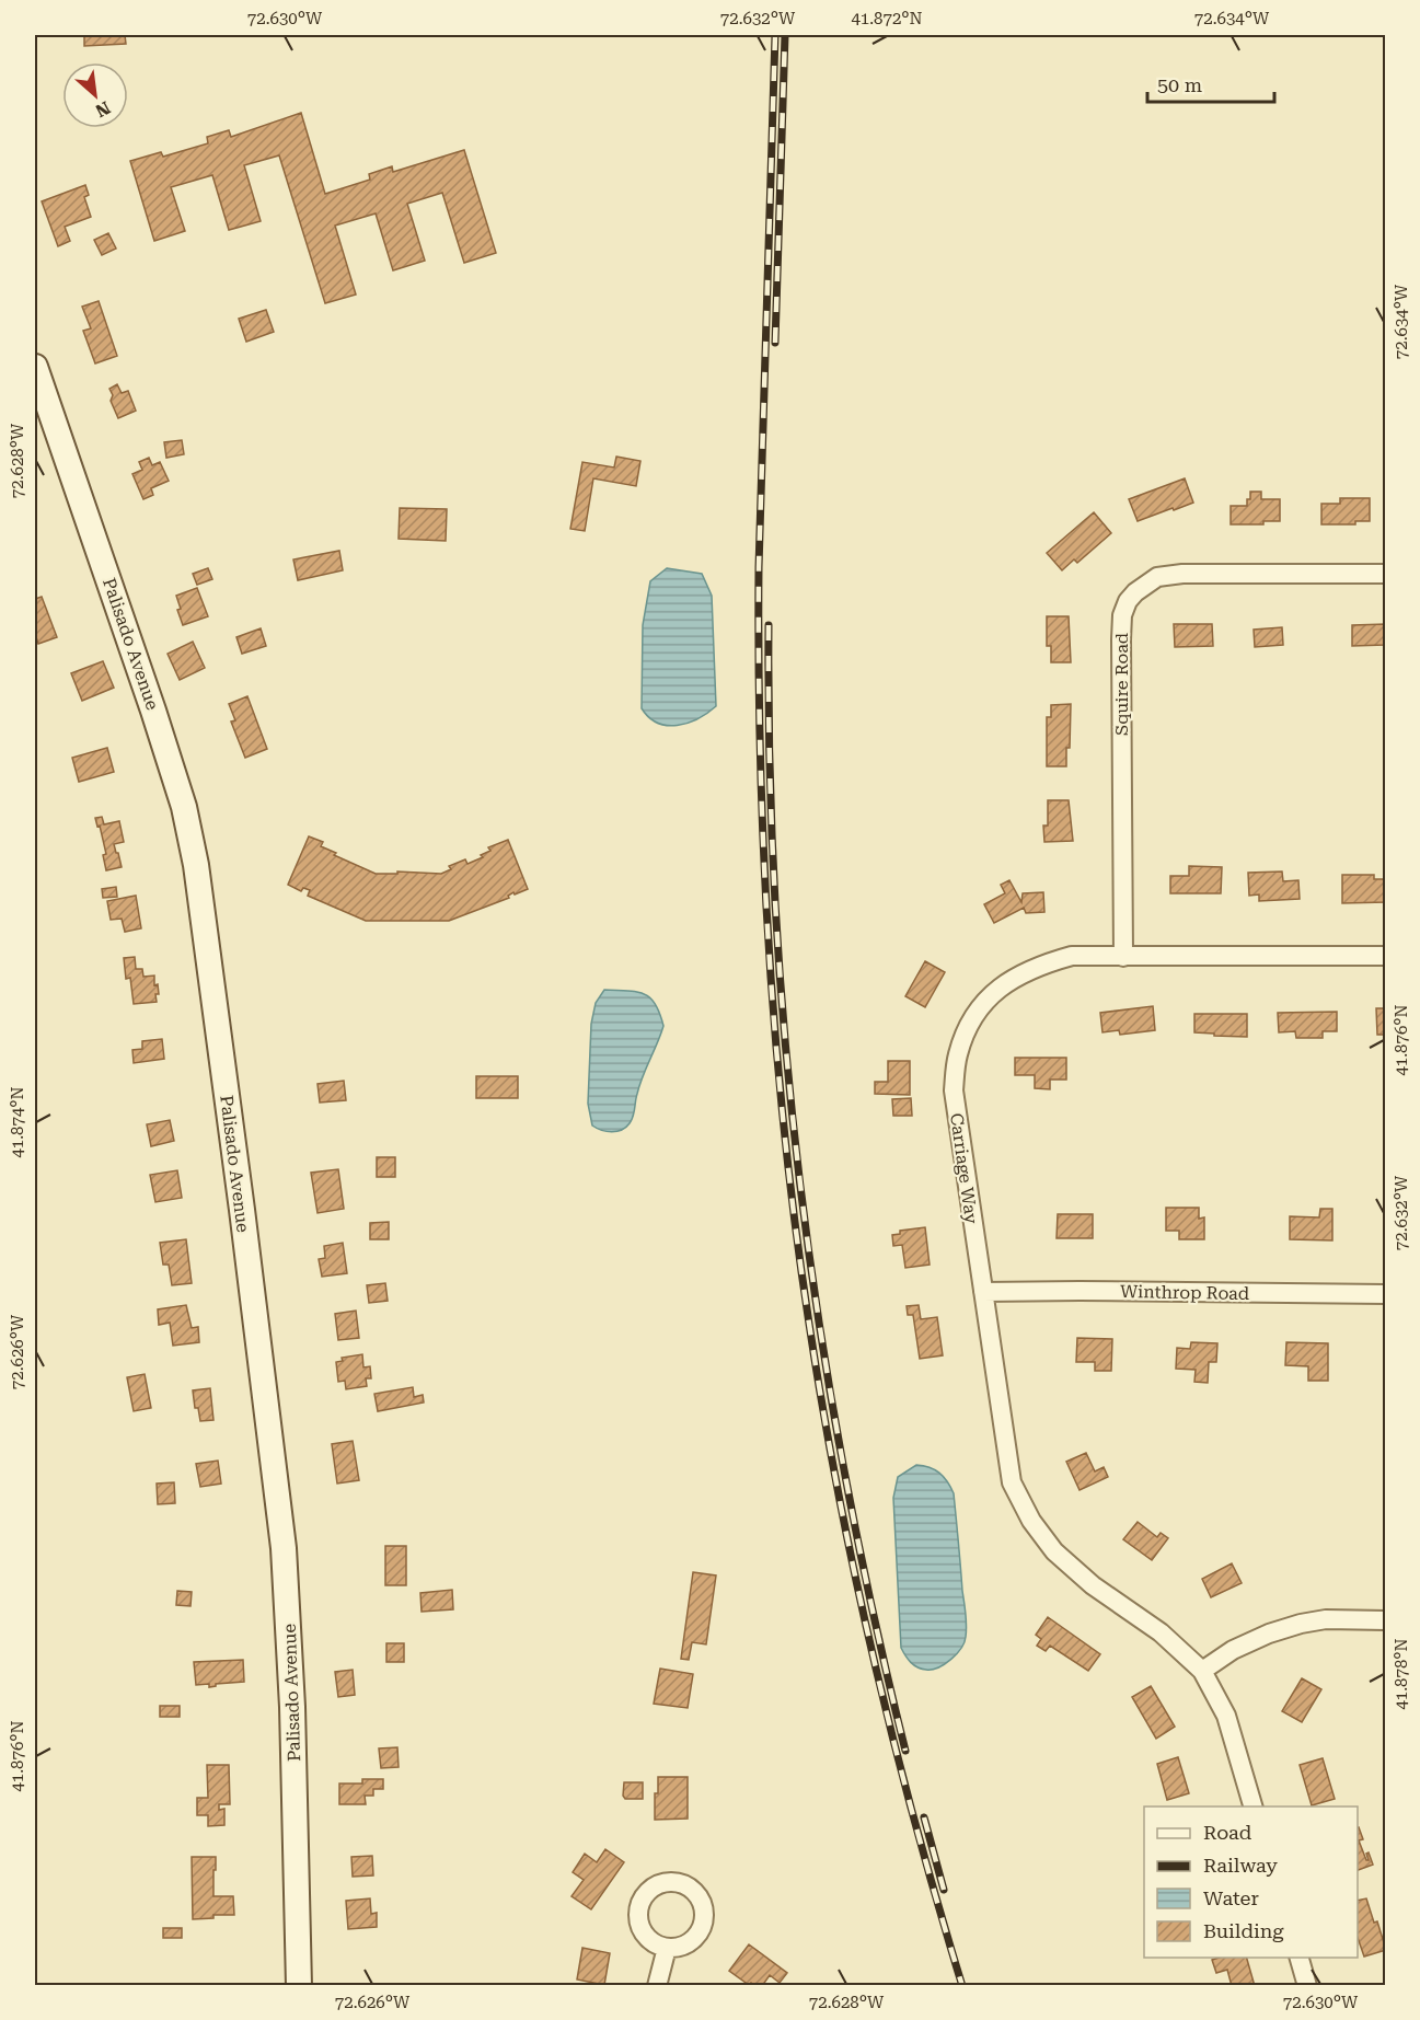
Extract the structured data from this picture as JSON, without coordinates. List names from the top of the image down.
{
  "streets": {
    "main road": ["Palisado Avenue"],
    "street": ["Squire Road", "Carriage Way", "Winthrop Road"]
  },
  "crossings": [
    ["Squire Road", "Carriage Way"],
    ["Carriage Way", "Winthrop Road"]
  ],
  "legend": [
    "Road",
    "Railway",
    "Water",
    "Building"
  ],
  "scale_bar": "50 m",
  "north": "bottom right",
  "coordinates": [
    "72.630°W",
    "72.632°W",
    "41.872°N",
    "72.634°W",
    "72.628°W",
    "41.876°N",
    "41.874°N",
    "72.626°W",
    "41.878°N"
  ]
}
